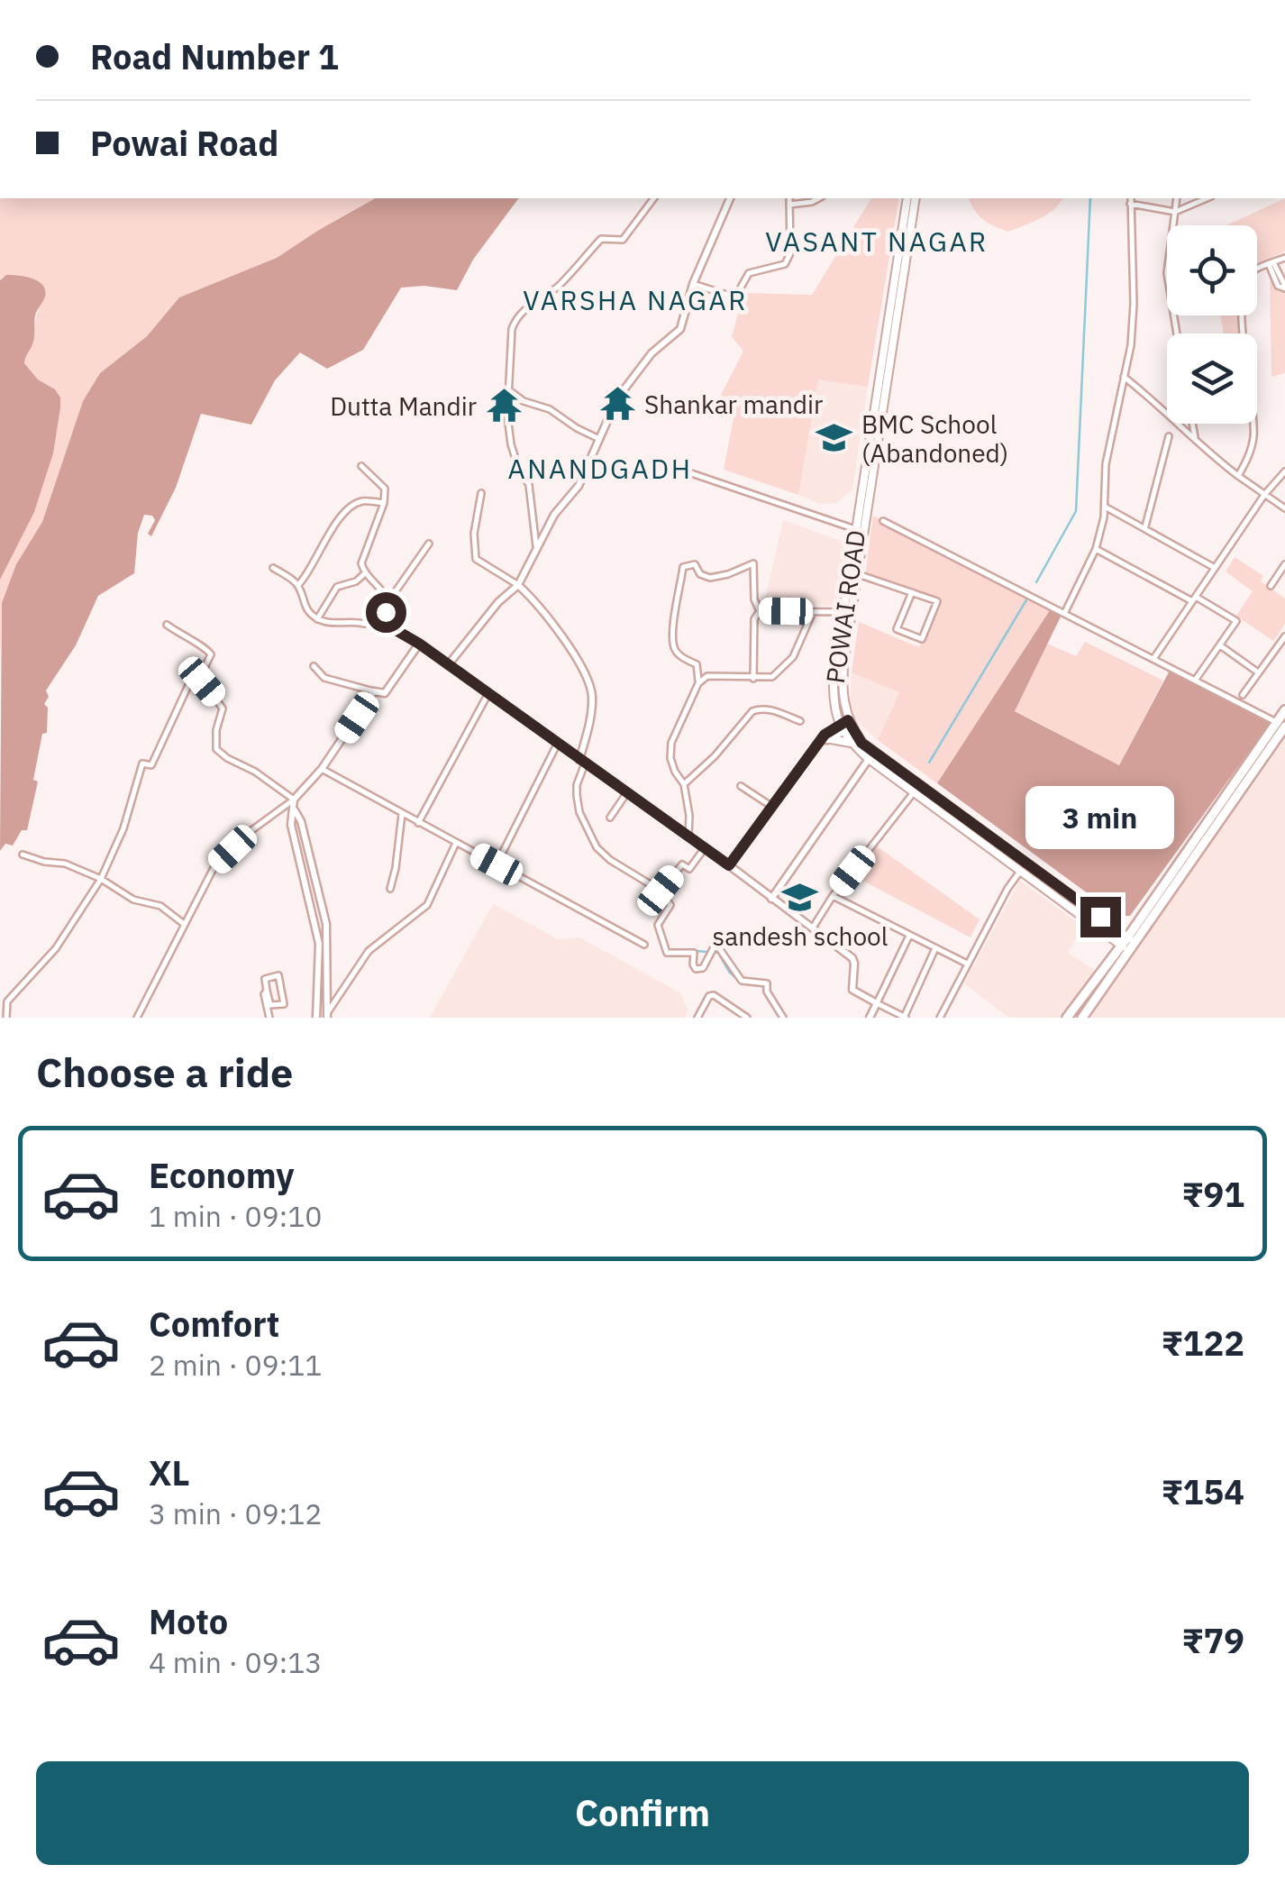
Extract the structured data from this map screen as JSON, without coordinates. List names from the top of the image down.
{
  "streets": {
    "main road": ["POWAI ROAD"]
  },
  "districts": ["VASANT NAGAR", "VARSHA NAGAR", "ANANDGADH"],
  "places": {
    "temple": ["Shankar mandir", "Dutta Mandir"],
    "school or university": ["BMC School (Abandoned)", "sandesh school"]
  },
  "page": {
    "banner": ["Road Number 1", "Powai Road"],
    "bubble": "3 min",
    "heading": "Choose a ride",
    "list": [
      {
        "name": "Economy",
        "note": "1 min · 09:10",
        "value": "₹91"
      },
      {
        "name": "Comfort",
        "note": "2 min · 09:11",
        "value": "₹122"
      },
      {
        "name": "XL",
        "note": "3 min · 09:12",
        "value": "₹154"
      },
      {
        "name": "Moto",
        "note": "4 min · 09:13",
        "value": "₹79"
      }
    ],
    "buttons": "Confirm"
  }
}
